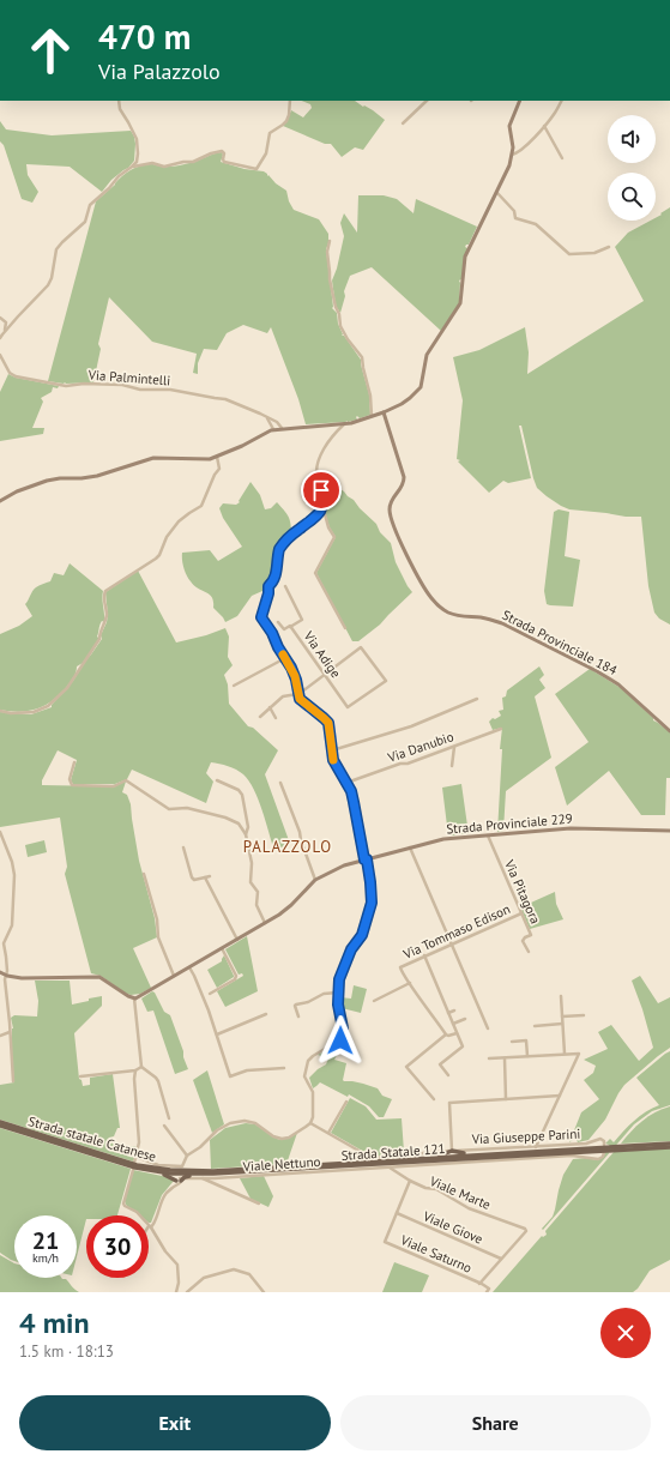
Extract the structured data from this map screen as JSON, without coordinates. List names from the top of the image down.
{
  "streets": {
    "main road": ["Strada statale Catanese", "Strada Statale 121"],
    "street": [
      "Via Palmintelli",
      "Strada Provinciale 184",
      "Via Adige",
      "Via Danubio",
      "Strada Provinciale 229",
      "Via Pitagora",
      "Via Tommaso Edison",
      "Via Giuseppe Parini",
      "Viale Nettuno",
      "Viale Marte",
      "Viale Giove",
      "Viale Saturno"
    ]
  },
  "crossings": [
    ["Strada Provinciale 229", "Via Pitagora"],
    ["Via Pitagora", "Via Tommaso Edison"],
    ["Via Giuseppe Parini", "Strada Statale 121"],
    ["Via Giuseppe Parini", "Viale Nettuno"],
    ["Strada statale Catanese", "Strada Statale 121"],
    ["Strada statale Catanese", "Viale Nettuno"],
    ["Strada Statale 121", "Viale Nettuno"],
    ["Viale Nettuno", "Viale Marte"],
    ["Viale Marte", "Viale Giove"],
    ["Viale Giove", "Viale Saturno"]
  ],
  "districts": ["PALAZZOLO"],
  "page": {
    "turn": ["470 m", "Via Palazzolo"],
    "speed": "21 km/h",
    "limit": "30",
    "heading": ["4 min", "1.5 km · 18:13"],
    "buttons": ["Exit", "Share"]
  }
}
